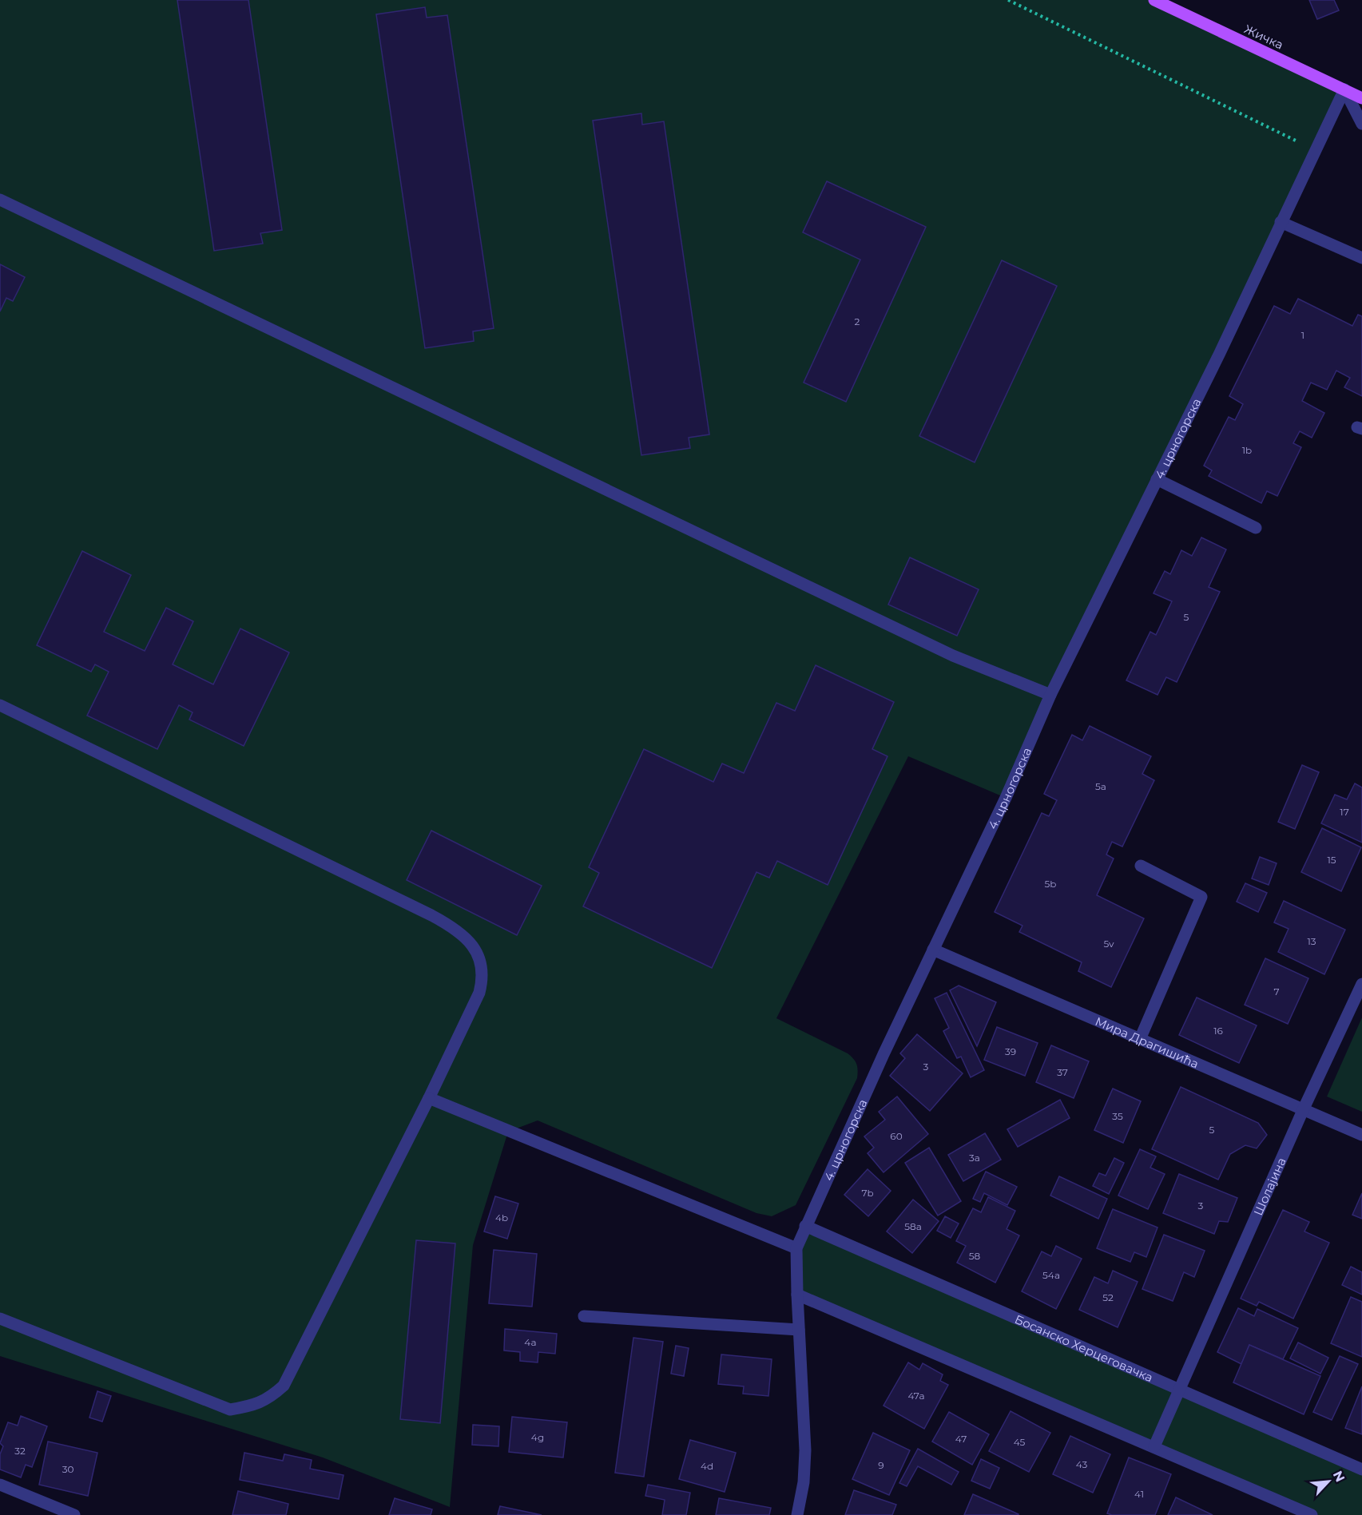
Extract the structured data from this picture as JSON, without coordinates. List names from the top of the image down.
{
  "streets": {
    "main road": ["Жичка"],
    "street": [
      "4. црногорска",
      "Мира Драгишића",
      "Шолајина",
      "Босанско Херцеговачка"
    ]
  },
  "crossings": [
    ["Жичка", "4. црногорска"],
    ["4. црногорска", "Мира Драгишића"],
    ["4. црногорска", "Босанско Херцеговачка"],
    ["Мира Драгишића", "Шолајина"],
    ["Шолајина", "Босанско Херцеговачка"]
  ],
  "house_numbers": [
    "2",
    "1",
    "1b",
    "5",
    "5a",
    "17",
    "15",
    "5b",
    "13",
    "5v",
    "7",
    "16",
    "39",
    "3",
    "37",
    "35",
    "5",
    "60",
    "3a",
    "7b",
    "3",
    "4b",
    "58a",
    "58",
    "54a",
    "52",
    "4a",
    "47a",
    "4g",
    "47",
    "45",
    "32",
    "43",
    "9",
    "4d",
    "30",
    "41"
  ],
  "north": "top right"
}
